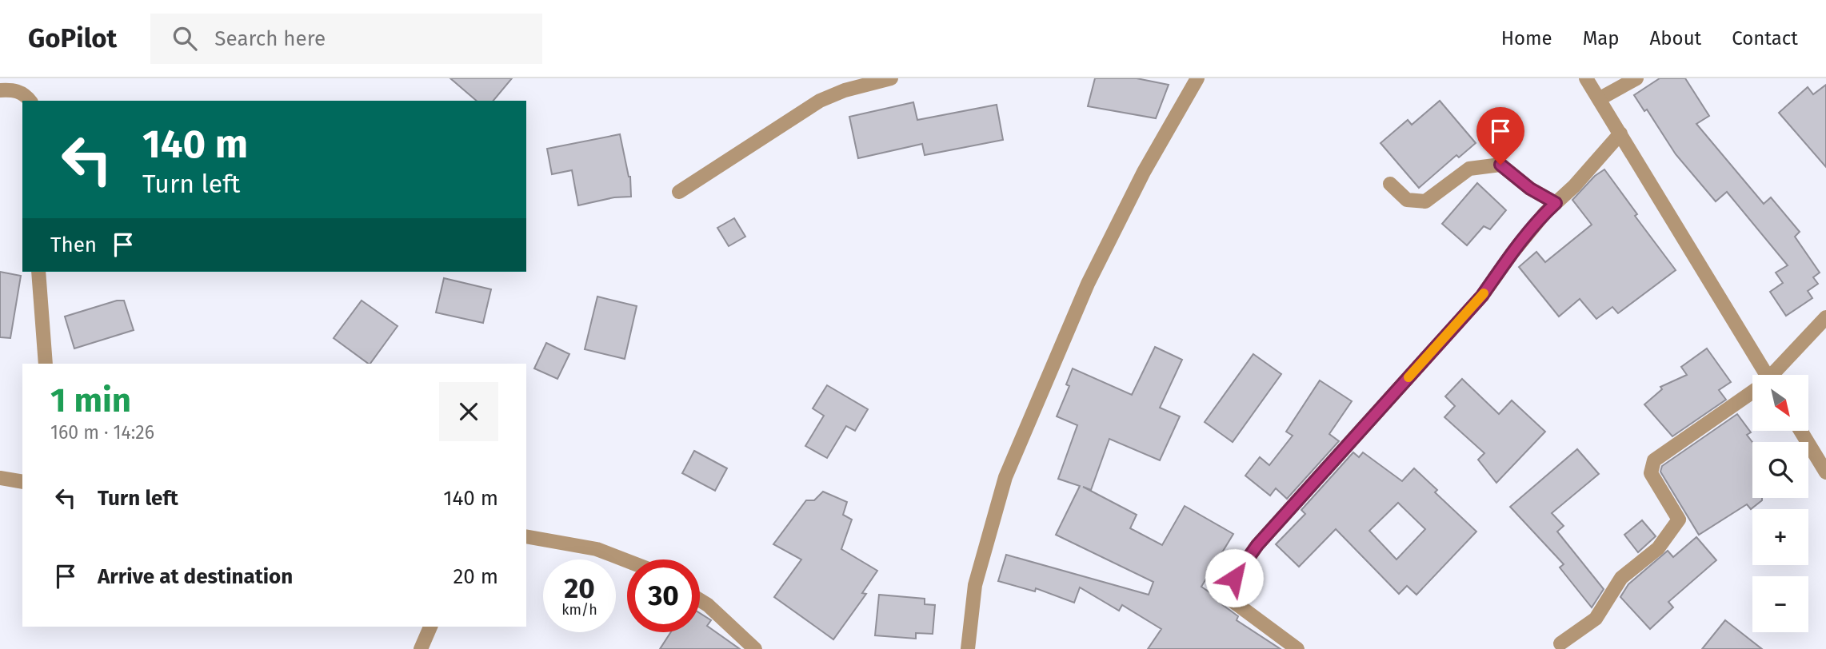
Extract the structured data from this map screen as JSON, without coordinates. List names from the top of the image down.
{
  "north": "bottom right",
  "page": {
    "header": "GoPilot",
    "search": "Search here",
    "nav": [
      "Home",
      "Map",
      "About",
      "Contact"
    ],
    "turn": ["140 m", "Turn left"],
    "then": "Then",
    "heading": ["1 min", "160 m · 14:26"],
    "map_buttons": ["+", "−"],
    "list": [
      {
        "name": "Turn left",
        "value": "140 m"
      },
      {
        "name": "Arrive at destination",
        "value": "20 m"
      }
    ],
    "speed": "20 km/h",
    "limit": "30"
  }
}
